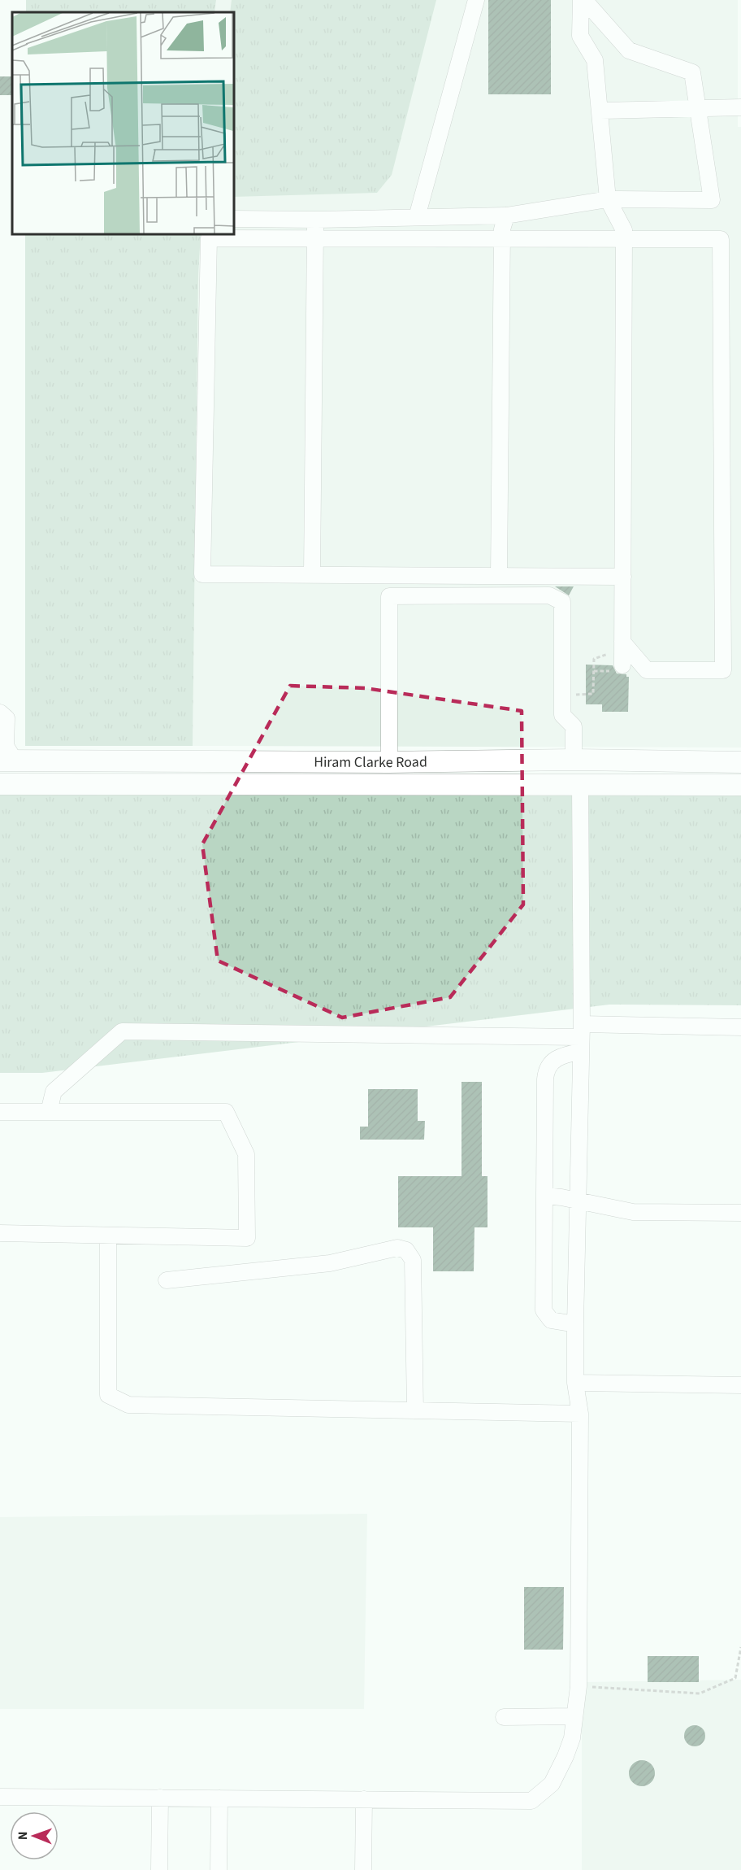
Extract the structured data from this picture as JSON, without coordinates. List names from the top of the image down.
{
  "streets": {
    "main road": ["Hiram Clarke Road"]
  },
  "north": "left"
}
